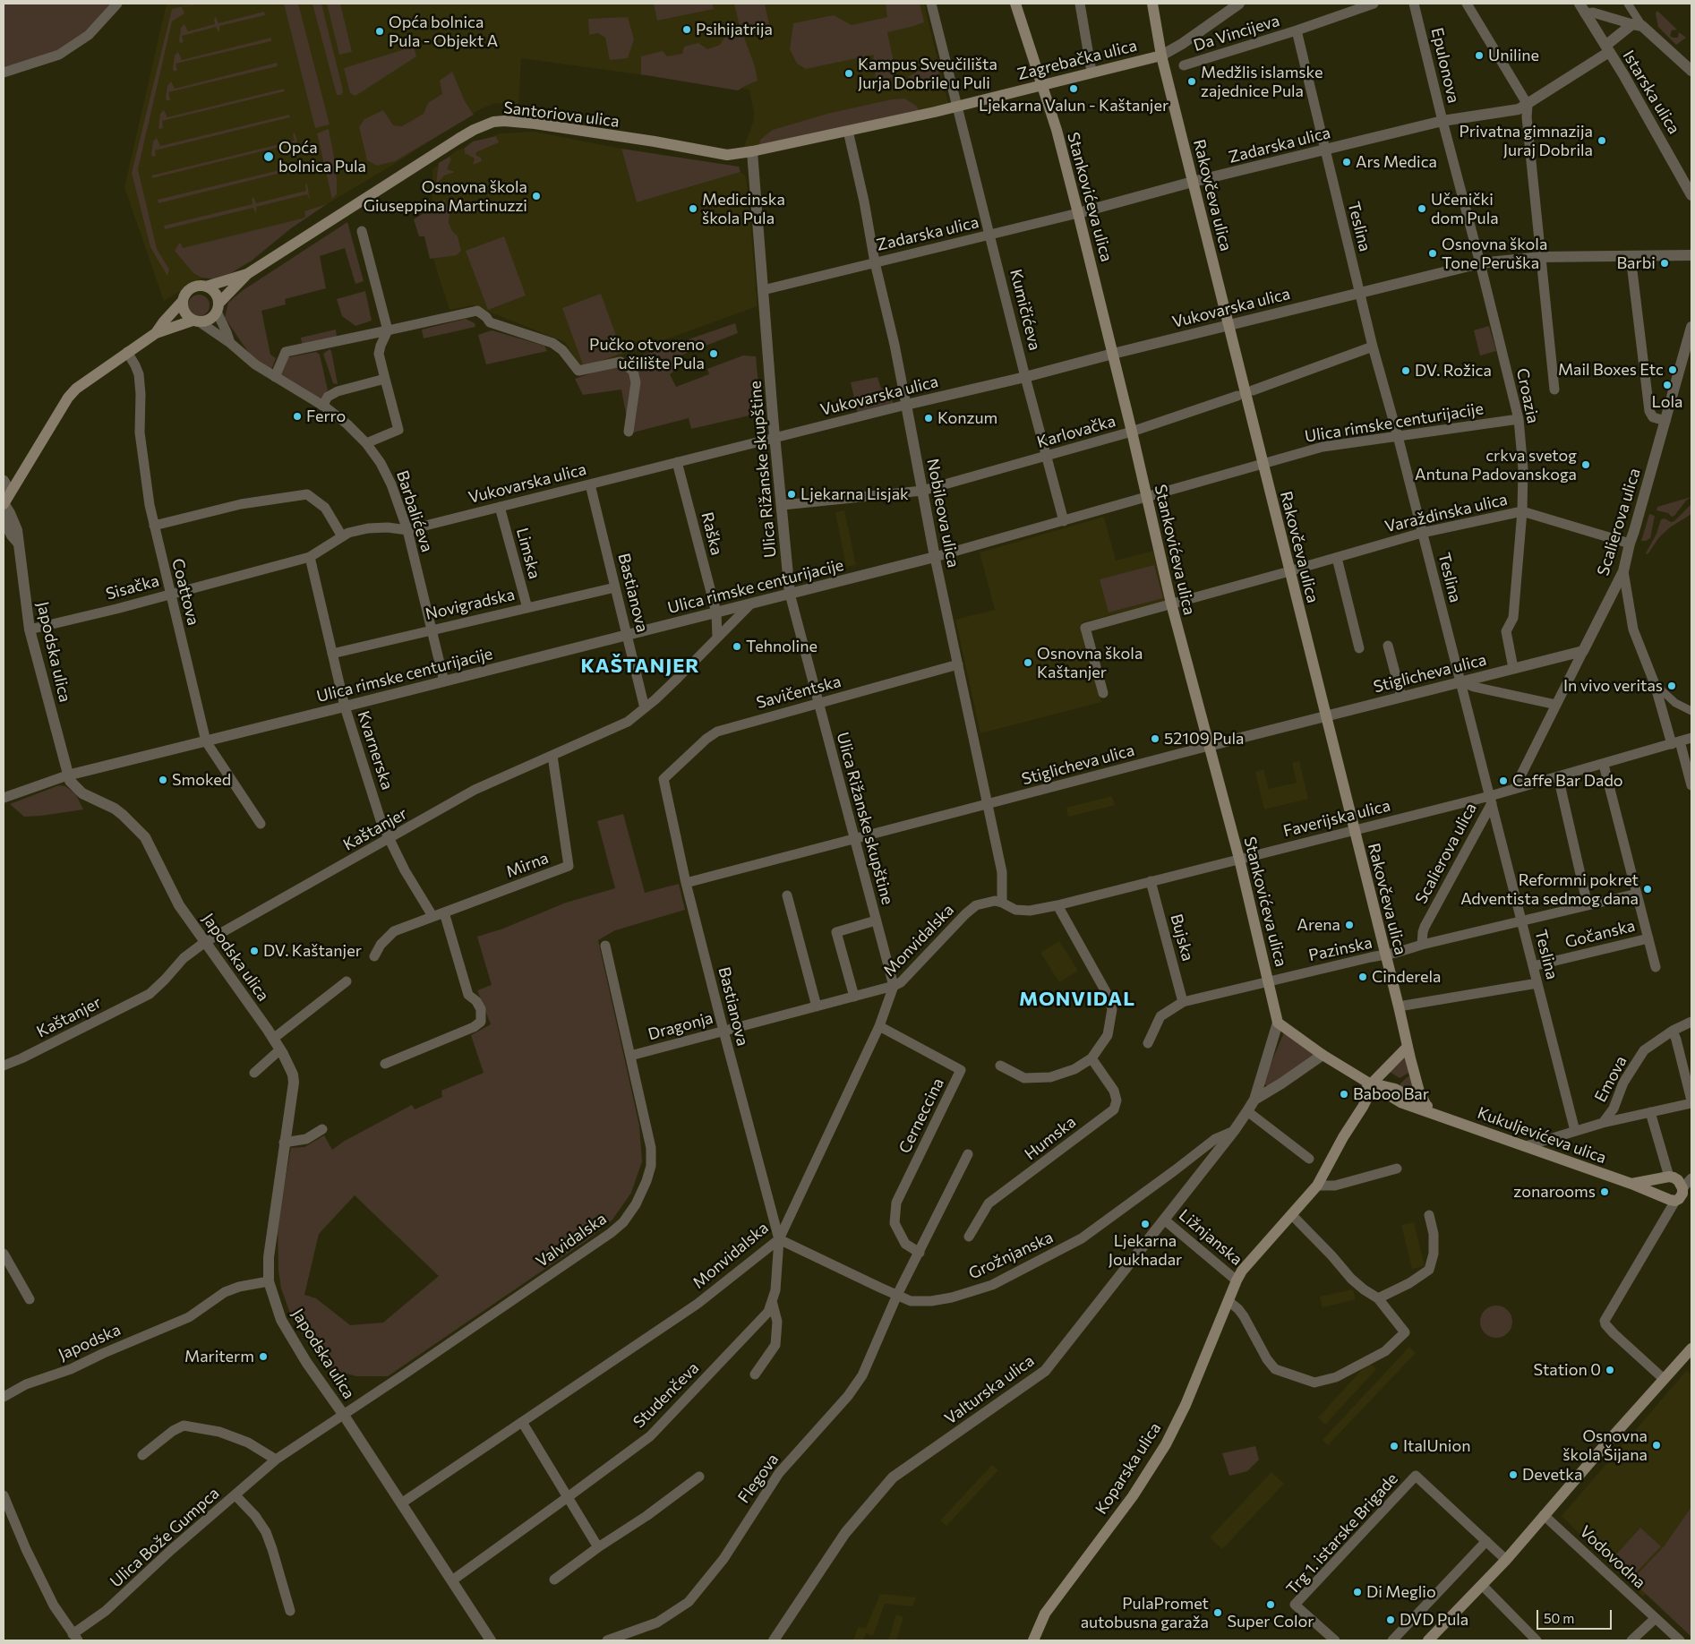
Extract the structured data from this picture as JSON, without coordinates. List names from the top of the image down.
{
  "streets": {
    "main road": [
      "Zagrebačka ulica",
      "Santoriova ulica",
      "Rakovčeva ulica",
      "Stankovićeva ulica",
      "Kukuljevićeva ulica",
      "Koparska ulica"
    ],
    "street": [
      "Da Vincijeva",
      "Epulonova",
      "Istarska ulica",
      "Zadarska ulica",
      "Teslina",
      "Vukovarska ulica",
      "Kumičićeva",
      "Croazia",
      "Ulica rimske centurijacije",
      "Karlovačka",
      "Ulica Rižanske skupštine",
      "Barbalićeva",
      "Nobileova ulica",
      "Varaždinska ulica",
      "Scalierova ulica",
      "Raška",
      "Limska",
      "Sisačka",
      "Coattova",
      "Bastianova",
      "Novigradska",
      "Japodska ulica",
      "Stiglicheva ulica",
      "Savičentska",
      "Kvarnerska",
      "Faverijska ulica",
      "Kaštanjer",
      "Mirna",
      "Gočanska",
      "Bujska",
      "Monvidalska",
      "Pazinska",
      "Dragonja",
      "Emova",
      "Cerneccina",
      "Humska",
      "Ližnjanska",
      "Valvidalska",
      "Grožnjanska",
      "Japodska",
      "Valturska ulica",
      "Studenčeva",
      "Flegova",
      "Trg 1. istarske Brigade",
      "Ulica Bože Gumpca",
      "Vodovodna"
    ]
  },
  "crossings": [
    ["Da Vincijeva", "Teslina"],
    ["Zagrebačka ulica", "Santoriova ulica"],
    ["Zagrebačka ulica", "Rakovčeva ulica"],
    ["Zagrebačka ulica", "Stankovićeva ulica"],
    ["Zagrebačka ulica", "Kumičićeva"],
    ["Zagrebačka ulica", "Ulica Rižanske skupštine"],
    ["Zagrebačka ulica", "Nobileova ulica"],
    ["Epulonova", "Zadarska ulica"],
    ["Epulonova", "Vukovarska ulica"],
    ["Epulonova", "Croazia"],
    ["Istarska ulica", "Zadarska ulica"],
    ["Santoriova ulica", "Ulica Rižanske skupštine"],
    ["Santoriova ulica", "Barbalićeva"],
    ["Zadarska ulica", "Rakovčeva ulica"],
    ["Zadarska ulica", "Stankovićeva ulica"],
    ["Zadarska ulica", "Teslina"],
    ["Zadarska ulica", "Kumičićeva"],
    ["Zadarska ulica", "Ulica Rižanske skupštine"],
    ["Zadarska ulica", "Nobileova ulica"],
    ["Rakovčeva ulica", "Vukovarska ulica"],
    ["Rakovčeva ulica", "Ulica rimske centurijacije"],
    ["Rakovčeva ulica", "Stiglicheva ulica"],
    ["Rakovčeva ulica", "Faverijska ulica"],
    ["Rakovčeva ulica", "Pazinska"],
    ["Rakovčeva ulica", "Kukuljevićeva ulica"],
    ["Stankovićeva ulica", "Vukovarska ulica"],
    ["Stankovićeva ulica", "Ulica rimske centurijacije"],
    ["Stankovićeva ulica", "Karlovačka"],
    ["Stankovićeva ulica", "Stiglicheva ulica"],
    ["Stankovićeva ulica", "Faverijska ulica"],
    ["Stankovićeva ulica", "Pazinska"],
    ["Teslina", "Vukovarska ulica"],
    ["Teslina", "Ulica rimske centurijacije"],
    ["Teslina", "Varaždinska ulica"],
    ["Teslina", "Scalierova ulica"],
    ["Teslina", "Stiglicheva ulica"],
    ["Teslina", "Faverijska ulica"],
    ["Teslina", "Gočanska"],
    ["Teslina", "Pazinska"],
    ["Vukovarska ulica", "Kumičićeva"],
    ["Vukovarska ulica", "Croazia"],
    ["Vukovarska ulica", "Ulica Rižanske skupštine"],
    ["Vukovarska ulica", "Barbalićeva"],
    ["Vukovarska ulica", "Nobileova ulica"],
    ["Vukovarska ulica", "Raška"],
    ["Vukovarska ulica", "Limska"],
    ["Vukovarska ulica", "Sisačka"],
    ["Vukovarska ulica", "Bastianova"],
    ["Kumičićeva", "Ulica rimske centurijacije"],
    ["Kumičićeva", "Karlovačka"],
    ["Croazia", "Ulica rimske centurijacije"],
    ["Croazia", "Varaždinska ulica"],
    ["Croazia", "Stiglicheva ulica"],
    ["Ulica rimske centurijacije", "Ulica Rižanske skupštine"],
    ["Ulica rimske centurijacije", "Barbalićeva"],
    ["Ulica rimske centurijacije", "Nobileova ulica"],
    ["Ulica rimske centurijacije", "Raška"],
    ["Ulica rimske centurijacije", "Coattova"],
    ["Ulica rimske centurijacije", "Bastianova"],
    ["Ulica rimske centurijacije", "Japodska ulica"],
    ["Ulica rimske centurijacije", "Kvarnerska"],
    ["Ulica rimske centurijacije", "Kaštanjer"],
    ["Karlovačka", "Ulica Rižanske skupštine"],
    ["Karlovačka", "Nobileova ulica"],
    ["Ulica Rižanske skupštine", "Stiglicheva ulica"],
    ["Ulica Rižanske skupštine", "Savičentska"],
    ["Ulica Rižanske skupštine", "Monvidalska"],
    ["Ulica Rižanske skupštine", "Dragonja"],
    ["Barbalićeva", "Sisačka"],
    ["Barbalićeva", "Novigradska"],
    ["Nobileova ulica", "Stiglicheva ulica"],
    ["Nobileova ulica", "Savičentska"],
    ["Nobileova ulica", "Faverijska ulica"],
    ["Nobileova ulica", "Monvidalska"],
    ["Varaždinska ulica", "Scalierova ulica"],
    ["Scalierova ulica", "Stiglicheva ulica"],
    ["Scalierova ulica", "Faverijska ulica"],
    ["Scalierova ulica", "Pazinska"],
    ["Raška", "Kaštanjer"],
    ["Limska", "Novigradska"],
    ["Sisačka", "Coattova"],
    ["Sisačka", "Japodska ulica"],
    ["Sisačka", "Kvarnerska"],
    ["Bastianova", "Novigradska"],
    ["Bastianova", "Stiglicheva ulica"],
    ["Bastianova", "Savičentska"],
    ["Bastianova", "Kaštanjer"],
    ["Bastianova", "Monvidalska"],
    ["Bastianova", "Dragonja"],
    ["Bastianova", "Grožnjanska"],
    ["Bastianova", "Studenčeva"],
    ["Novigradska", "Kvarnerska"],
    ["Japodska ulica", "Kaštanjer"],
    ["Japodska ulica", "Monvidalska"],
    ["Japodska ulica", "Valvidalska"],
    ["Japodska ulica", "Japodska"],
    ["Japodska ulica", "Studenčeva"],
    ["Japodska ulica", "Ulica Bože Gumpca"],
    ["Kvarnerska", "Kaštanjer"],
    ["Kvarnerska", "Mirna"],
    ["Faverijska ulica", "Bujska"],
    ["Faverijska ulica", "Monvidalska"],
    ["Kaštanjer", "Mirna"],
    ["Bujska", "Pazinska"],
    ["Monvidalska", "Dragonja"],
    ["Monvidalska", "Cerneccina"],
    ["Monvidalska", "Grožnjanska"],
    ["Monvidalska", "Studenčeva"],
    ["Dragonja", "Valvidalska"],
    ["Kukuljevićeva ulica", "Koparska ulica"],
    ["Ližnjanska", "Valturska ulica"],
    ["Ližnjanska", "Koparska ulica"],
    ["Grožnjanska", "Valturska ulica"],
    ["Grožnjanska", "Studenčeva"],
    ["Grožnjanska", "Flegova"]
  ],
  "districts": ["KAŠTANJER", "MONVIDAL"],
  "places": [
    "Psihijatrija",
    "Opća bolnica Pula - Objekt A",
    "Uniline",
    "Kampus Sveučilišta Jurja Dobrile u Puli",
    "Medžlis islamske zajednice Pula",
    "Ljekarna Valun - Kaštanjer",
    "Privatna gimnazija Juraj Dobrila",
    "Opća bolnica Pula",
    "Ars Medica",
    "Osnovna škola Giuseppina Martinuzzi",
    "Medicinska škola Pula",
    "Učenički dom Pula",
    "Osnovna škola Tone Peruška",
    "Barbi",
    "Pučko otvoreno učilište Pula",
    "Mail Boxes Etc",
    "DV. Rožica",
    "Lola",
    "Ferro",
    "Konzum",
    "crkva svetog Antuna Padovanskoga",
    "Ljekarna Lisjak",
    "Tehnoline",
    "Osnovna škola Kaštanjer",
    "In vivo veritas",
    "52109 Pula",
    "Smoked",
    "Caffe Bar Dado",
    "Reformni pokret Adventista sedmog dana",
    "Arena",
    "DV. Kaštanjer",
    "Cinderela",
    "Baboo Bar",
    "zonarooms",
    "Ljekarna Joukhadar",
    "Mariterm",
    "Station 0",
    "Osnovna škola Šijana",
    "ItalUnion",
    "Devetka",
    "Di Meglio",
    "Super Color",
    "PulaPromet autobusna garaža",
    "DVD Pula"
  ],
  "scale_bar": "50 m"
}
